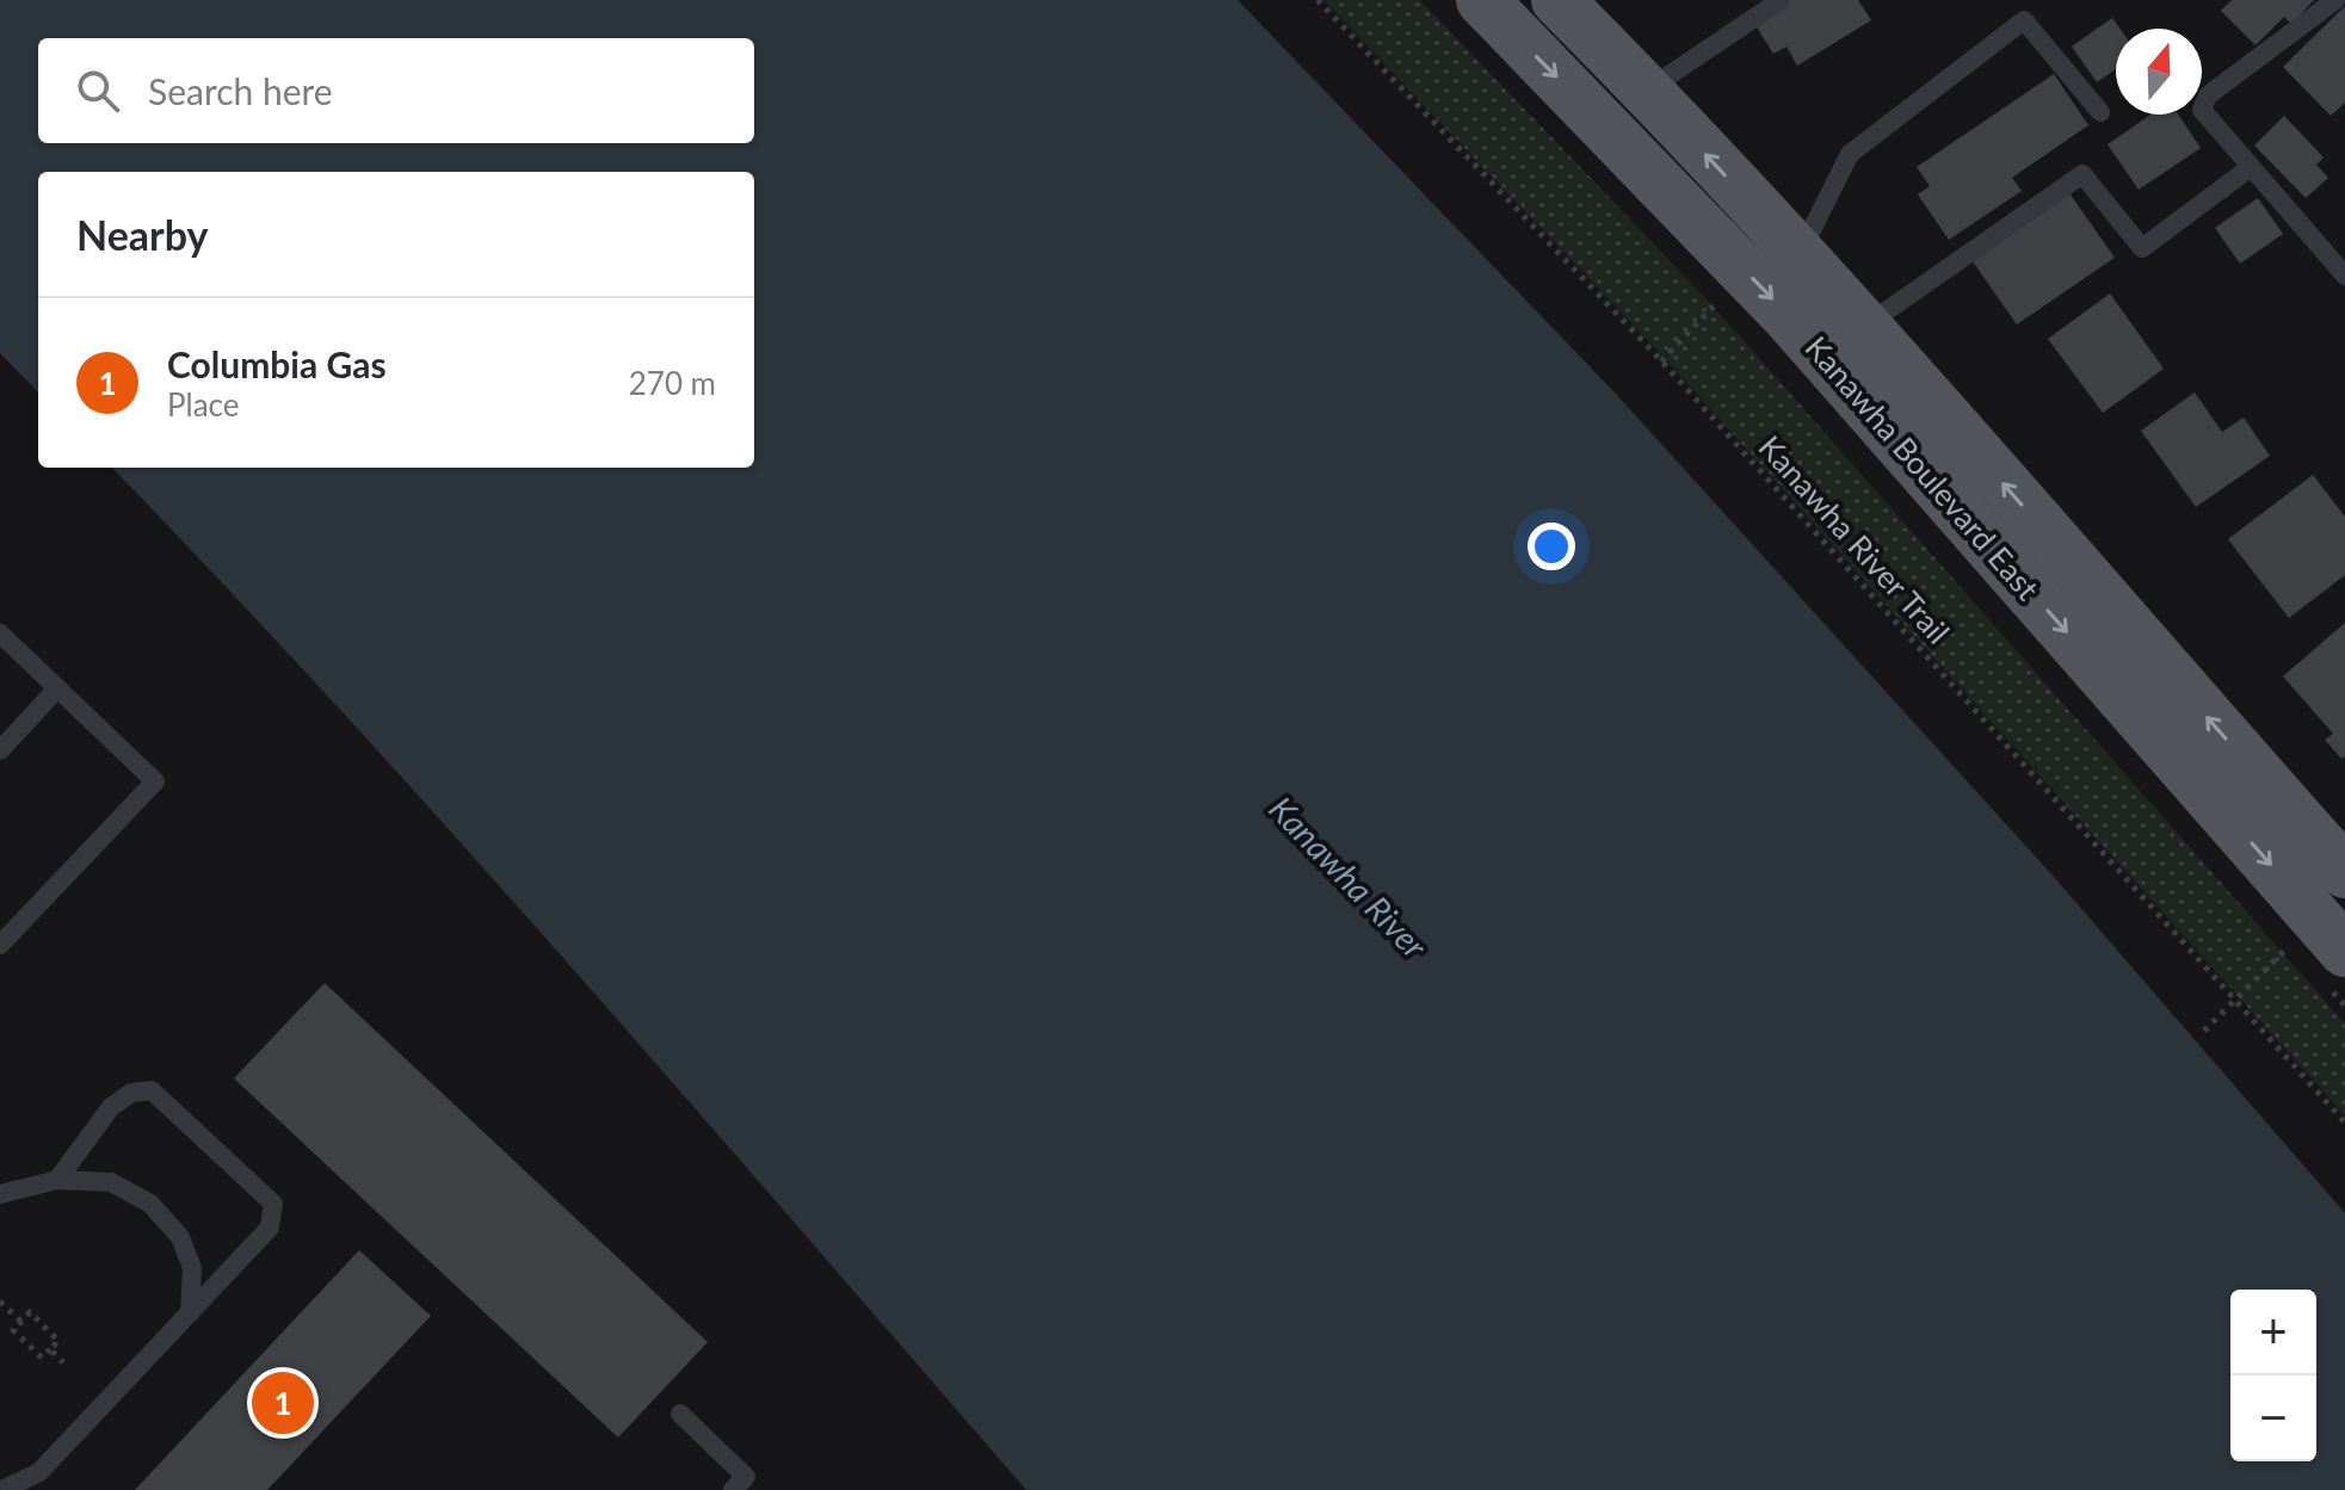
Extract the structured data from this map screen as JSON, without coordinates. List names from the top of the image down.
{
  "streets": {
    "main road": ["Kanawha Boulevard East"],
    "path": ["Kanawha River Trail"]
  },
  "water": ["Kanawha River"],
  "north": "top",
  "page": {
    "search": "Search here",
    "heading": "Nearby",
    "list": [
      {
        "mark": "1",
        "name": "Columbia Gas",
        "note": "Place",
        "value": "270 m"
      }
    ],
    "map_buttons": ["+", "−"],
    "pins": "1"
  }
}
